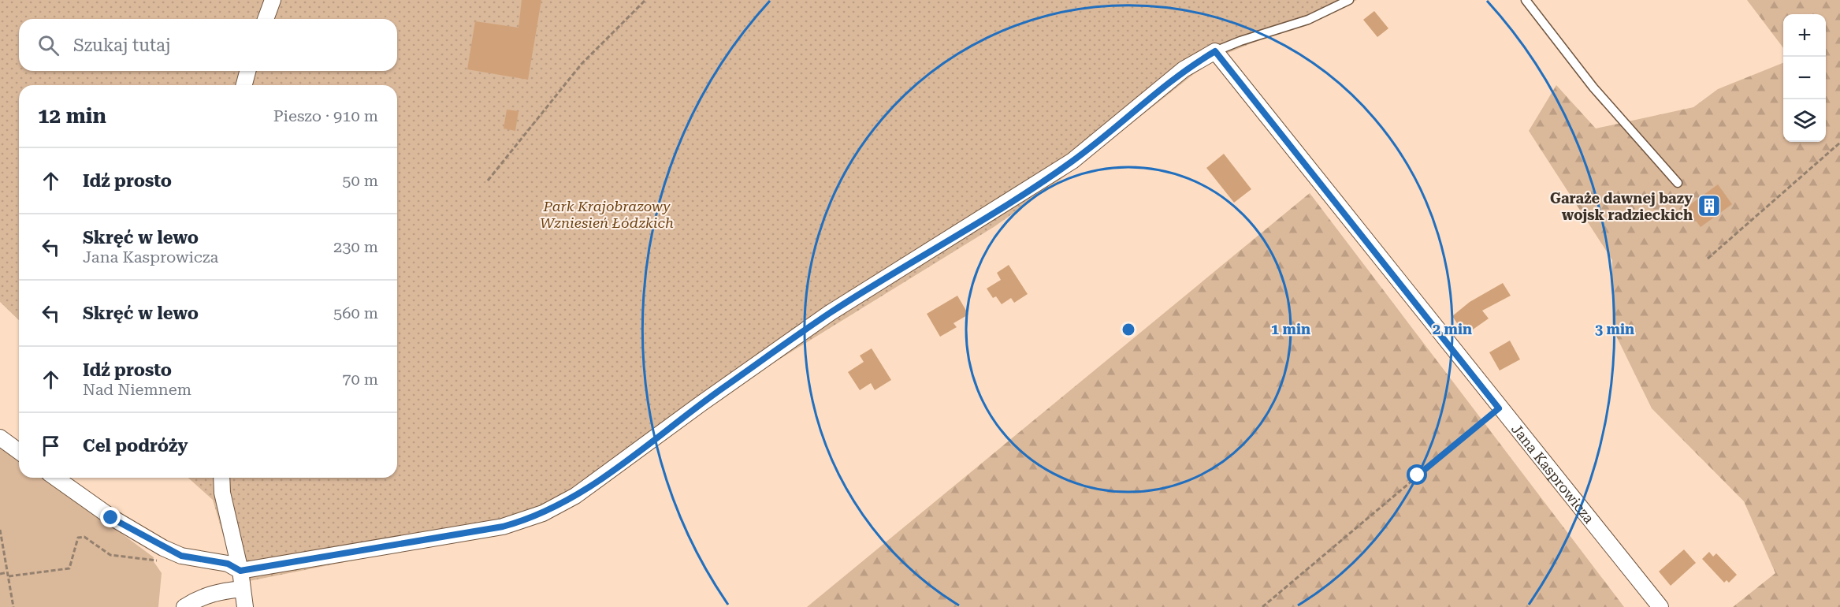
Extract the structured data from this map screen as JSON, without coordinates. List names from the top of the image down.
{
  "streets": {
    "street": ["Jana Kasprowicza"]
  },
  "parks": ["Park Krajobrazowy Wzniesień Łódzkich"],
  "places": {
    "building": ["Garaże dawnej bazy wojsk radzieckich"]
  },
  "page": {
    "map_buttons": ["+", "−"],
    "search": "Szukaj tutaj",
    "heading": ["12 min", "Pieszo · 910 m"],
    "list": [
      ["Idź prosto", "50 m"],
      ["Skręć w lewo", "Jana Kasprowicza", "230 m"],
      ["Skręć w lewo", "560 m"],
      ["Idź prosto", "Nad Niemnem", "70 m"],
      "Cel podróży"
    ]
  },
  "rings": ["1 min", "2 min", "3 min"]
}
